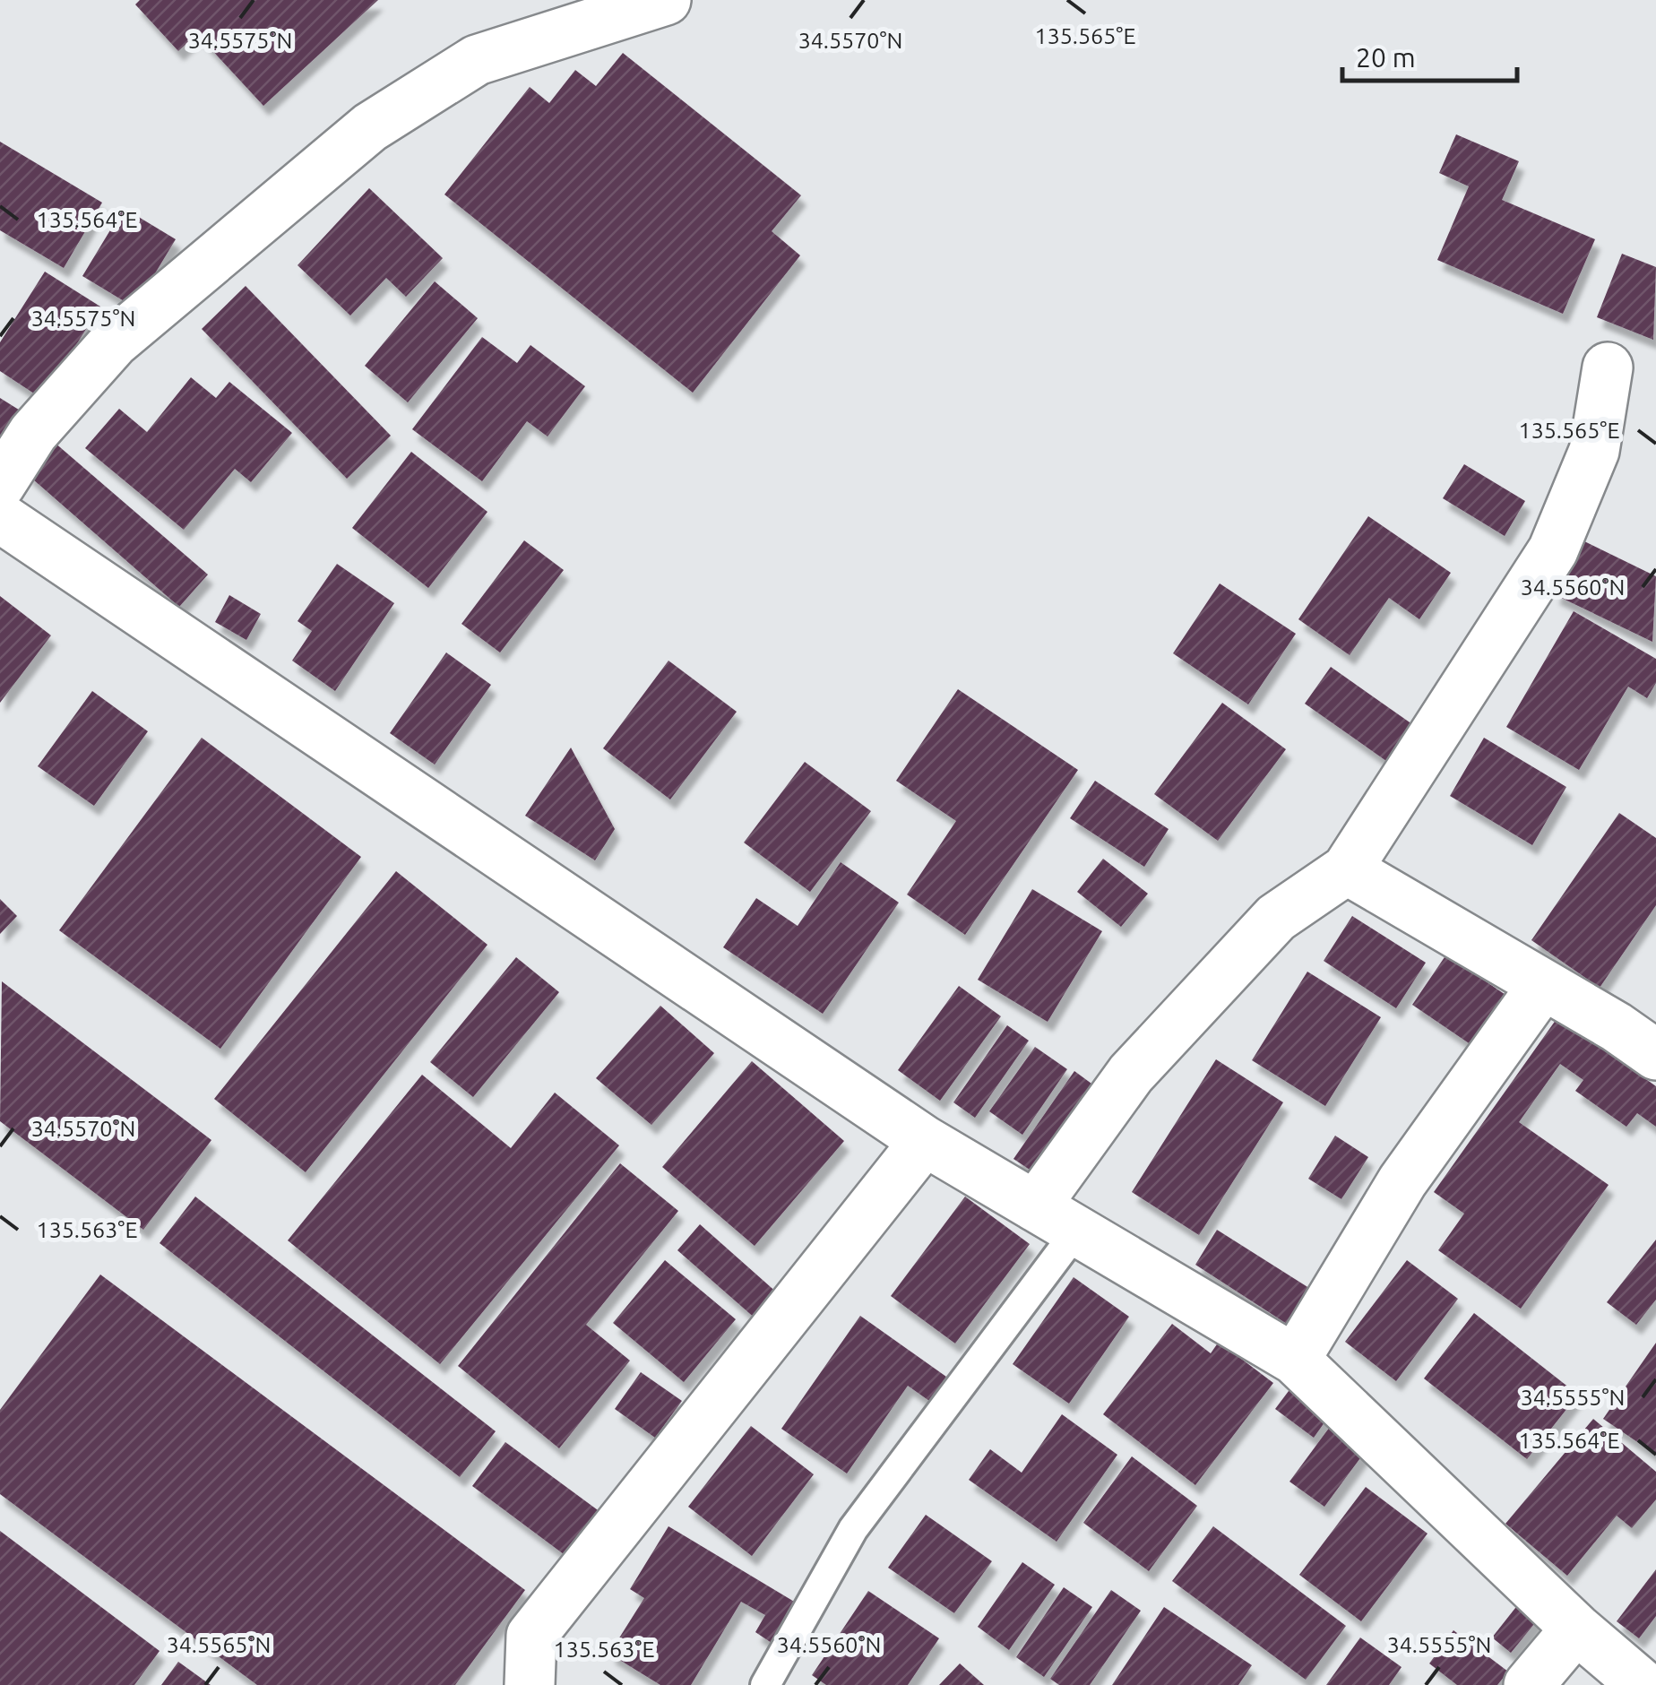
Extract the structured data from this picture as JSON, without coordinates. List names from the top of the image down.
{
  "scale_bar": "20 m",
  "coordinates": [
    "135.565°E",
    "34.5575°N",
    "34.5570°N",
    "135.564°E",
    "34.5560°N",
    "135.563°E",
    "34.5555°N",
    "34.5565°N"
  ]
}
